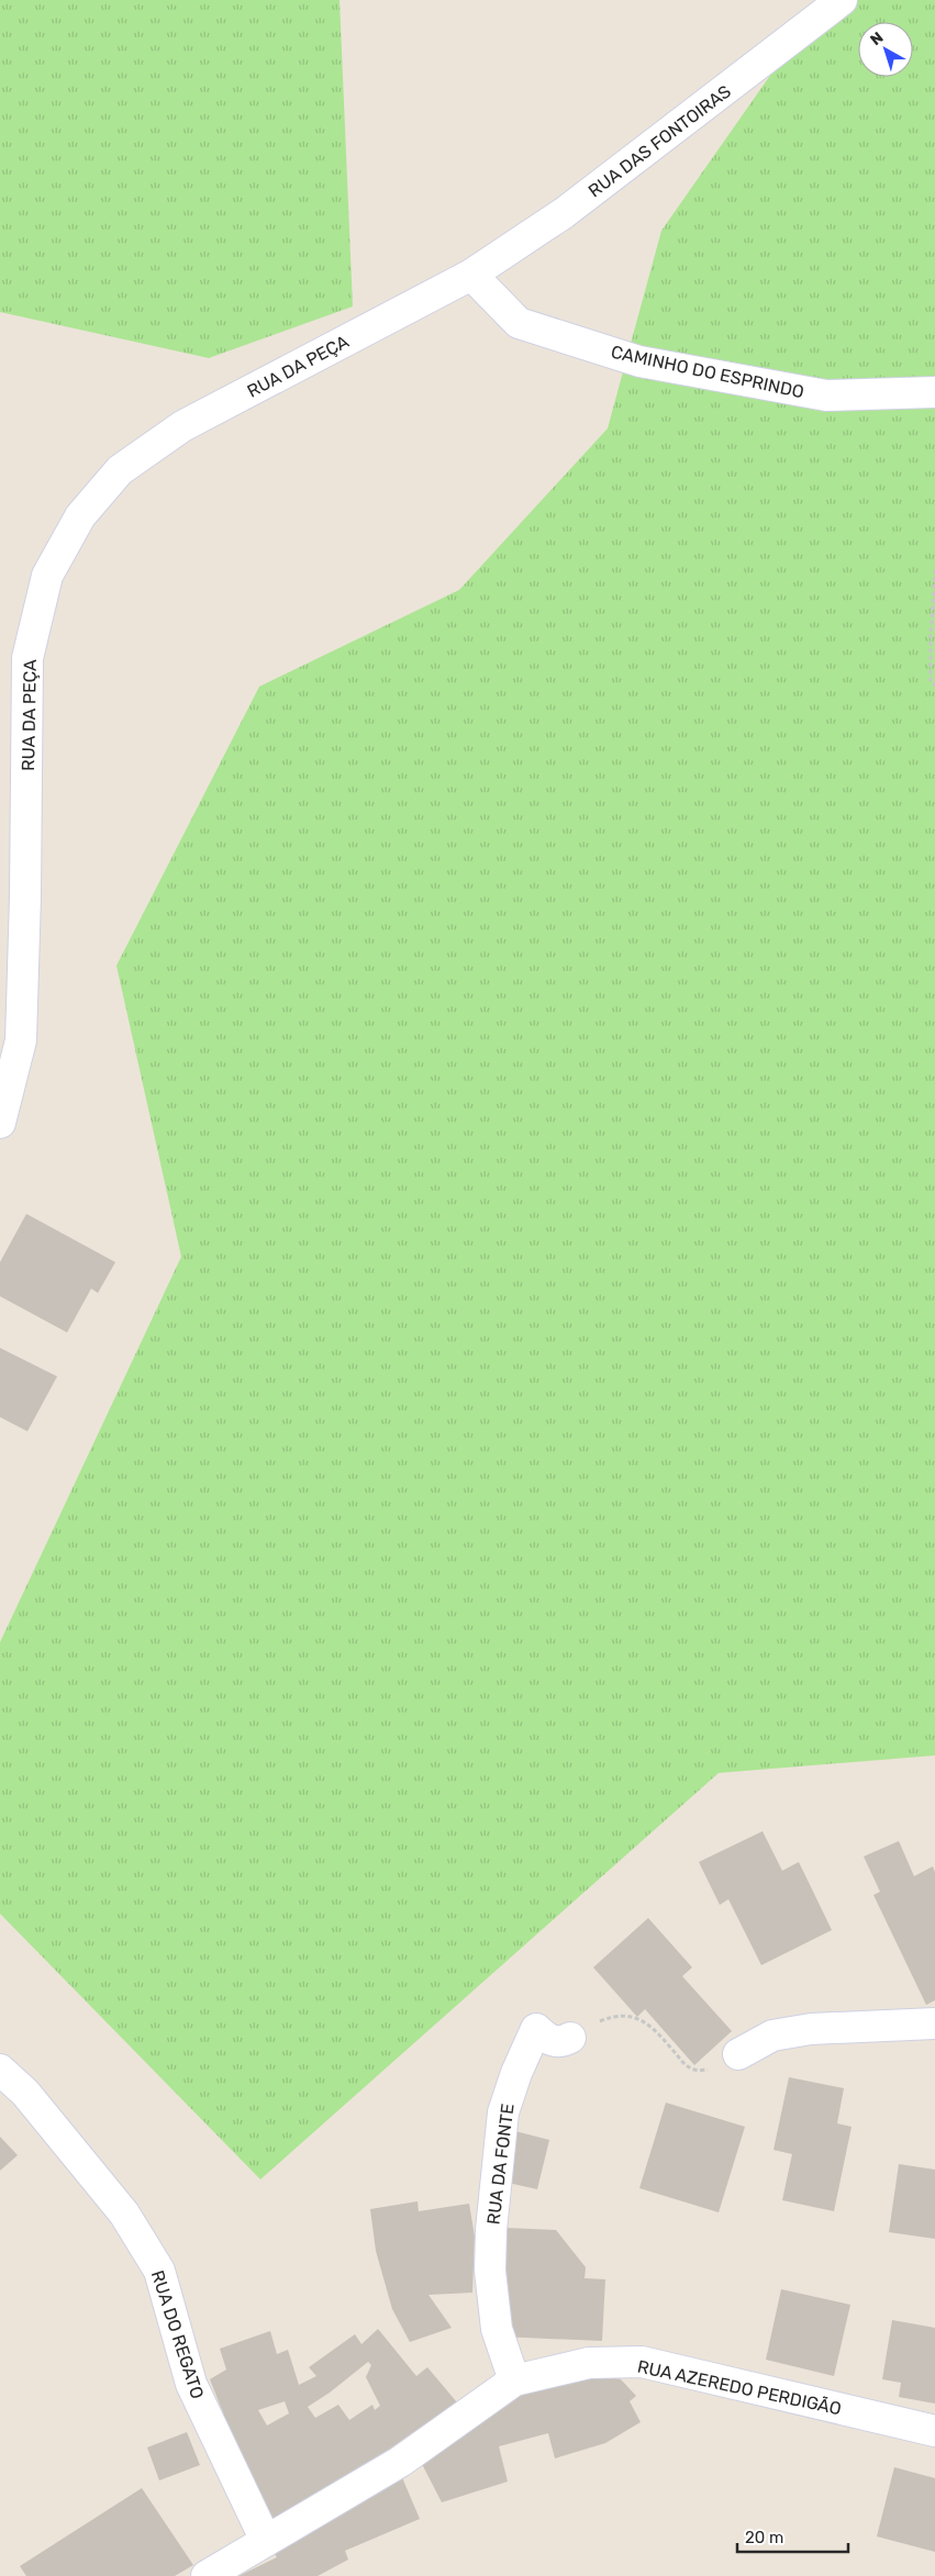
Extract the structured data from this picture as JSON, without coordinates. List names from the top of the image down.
{
  "streets": {
    "street": [
      "RUA DAS FONTOIRAS",
      "RUA DA PEÇA",
      "CAMINHO DO ESPRINDO",
      "RUA DA FONTE",
      "RUA DO REGATO",
      "RUA AZEREDO PERDIGÃO"
    ]
  },
  "crossings": [
    ["RUA DAS FONTOIRAS", "RUA DA PEÇA"],
    ["RUA DAS FONTOIRAS", "CAMINHO DO ESPRINDO"],
    ["RUA DA PEÇA", "CAMINHO DO ESPRINDO"],
    ["RUA DA FONTE", "RUA AZEREDO PERDIGÃO"],
    ["RUA DO REGATO", "RUA AZEREDO PERDIGÃO"]
  ],
  "scale_bar": "20 m",
  "north": "top left"
}
